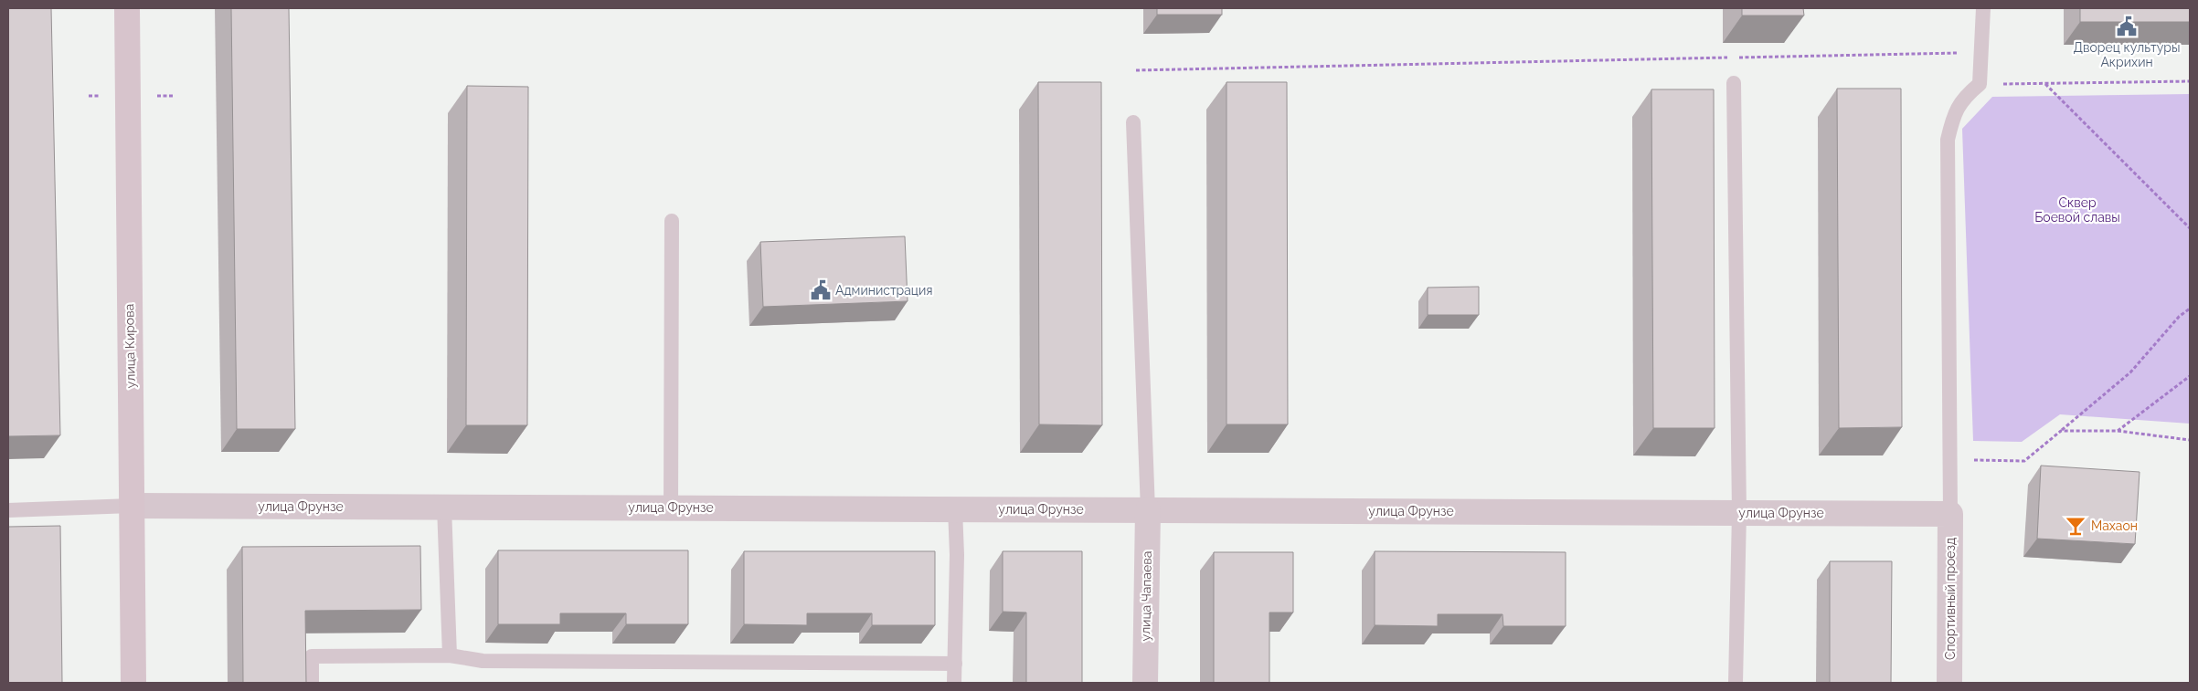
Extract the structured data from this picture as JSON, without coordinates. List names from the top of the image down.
{
  "streets": {
    "street": [
      "улица Кирова",
      "улица Фрунзе",
      "улица Чапаева",
      "Спортивный проезд"
    ]
  },
  "crossings": [
    ["улица Кирова", "улица Фрунзе"],
    ["улица Фрунзе", "улица Чапаева"],
    ["улица Фрунзе", "Спортивный проезд"]
  ],
  "parks": ["Сквер Боевой славы"],
  "places": {
    "public building": ["Дворец культуры Акрихин", "Администрация"],
    "bar": ["Махаон"]
  }
}
